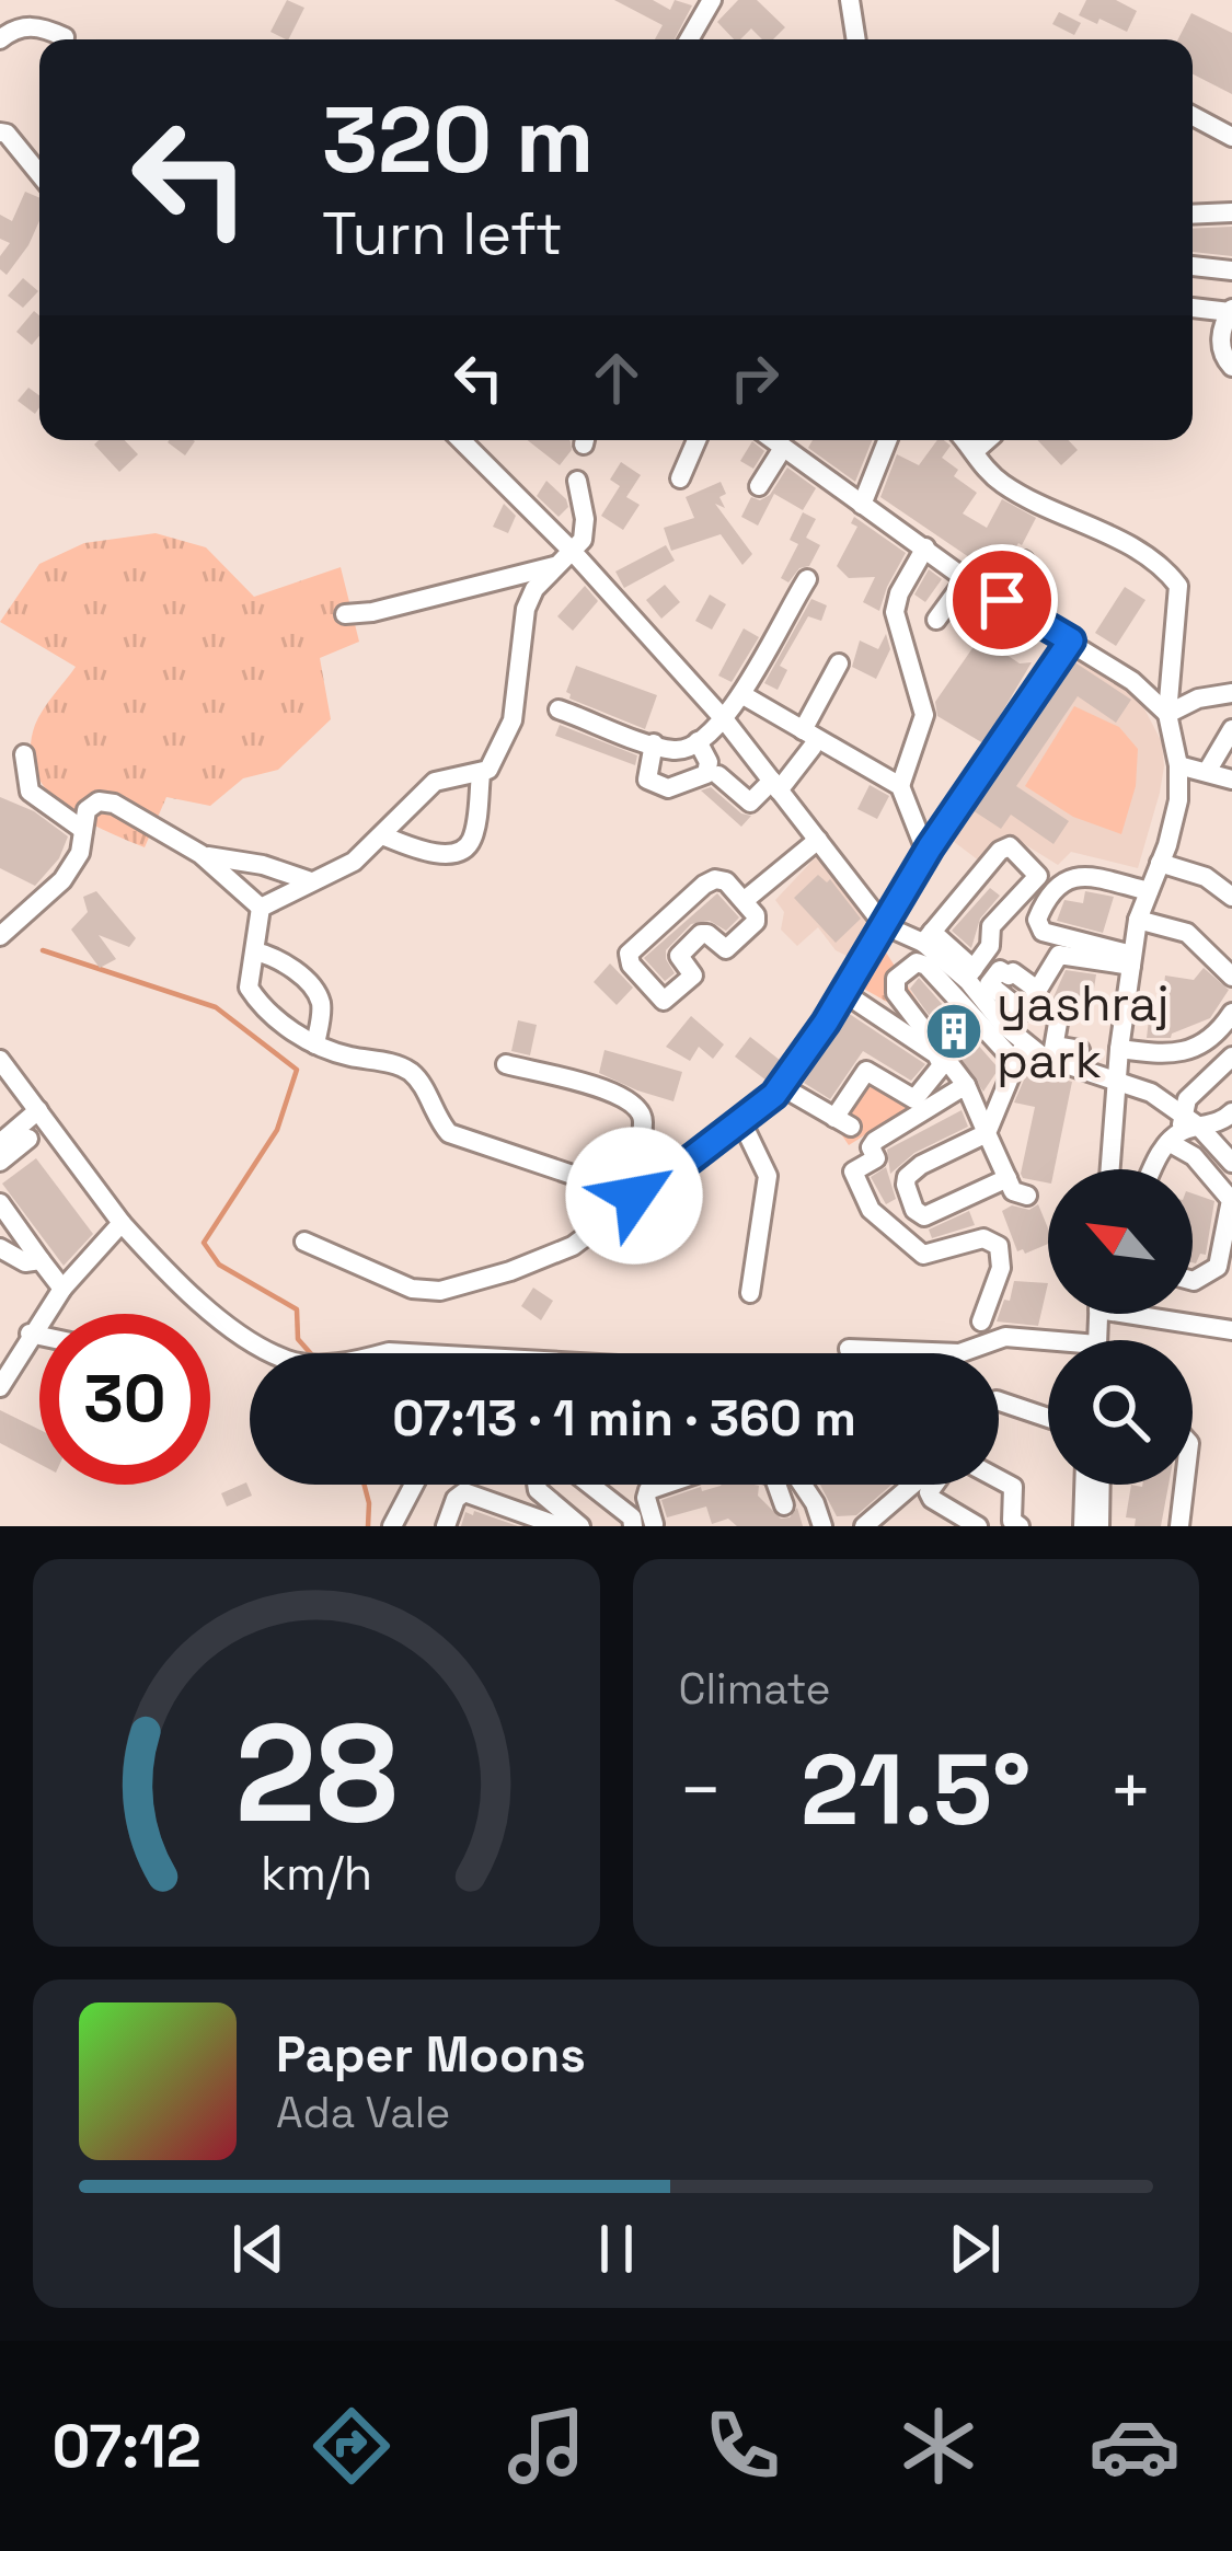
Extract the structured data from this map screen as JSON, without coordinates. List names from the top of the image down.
{
  "places": {
    "building": ["yashraj park"]
  },
  "north": "top left",
  "page": {
    "turn": ["320 m", "Turn left"],
    "limit": "30",
    "trip": "07:13 · 1 min · 360 m",
    "tile": "Climate",
    "heat": ["−", "21.5°", "+"],
    "song": ["Paper Moons", "Ada Vale"],
    "tabs": "07:12",
    "gauge": ["28", "km/h"]
  }
}
